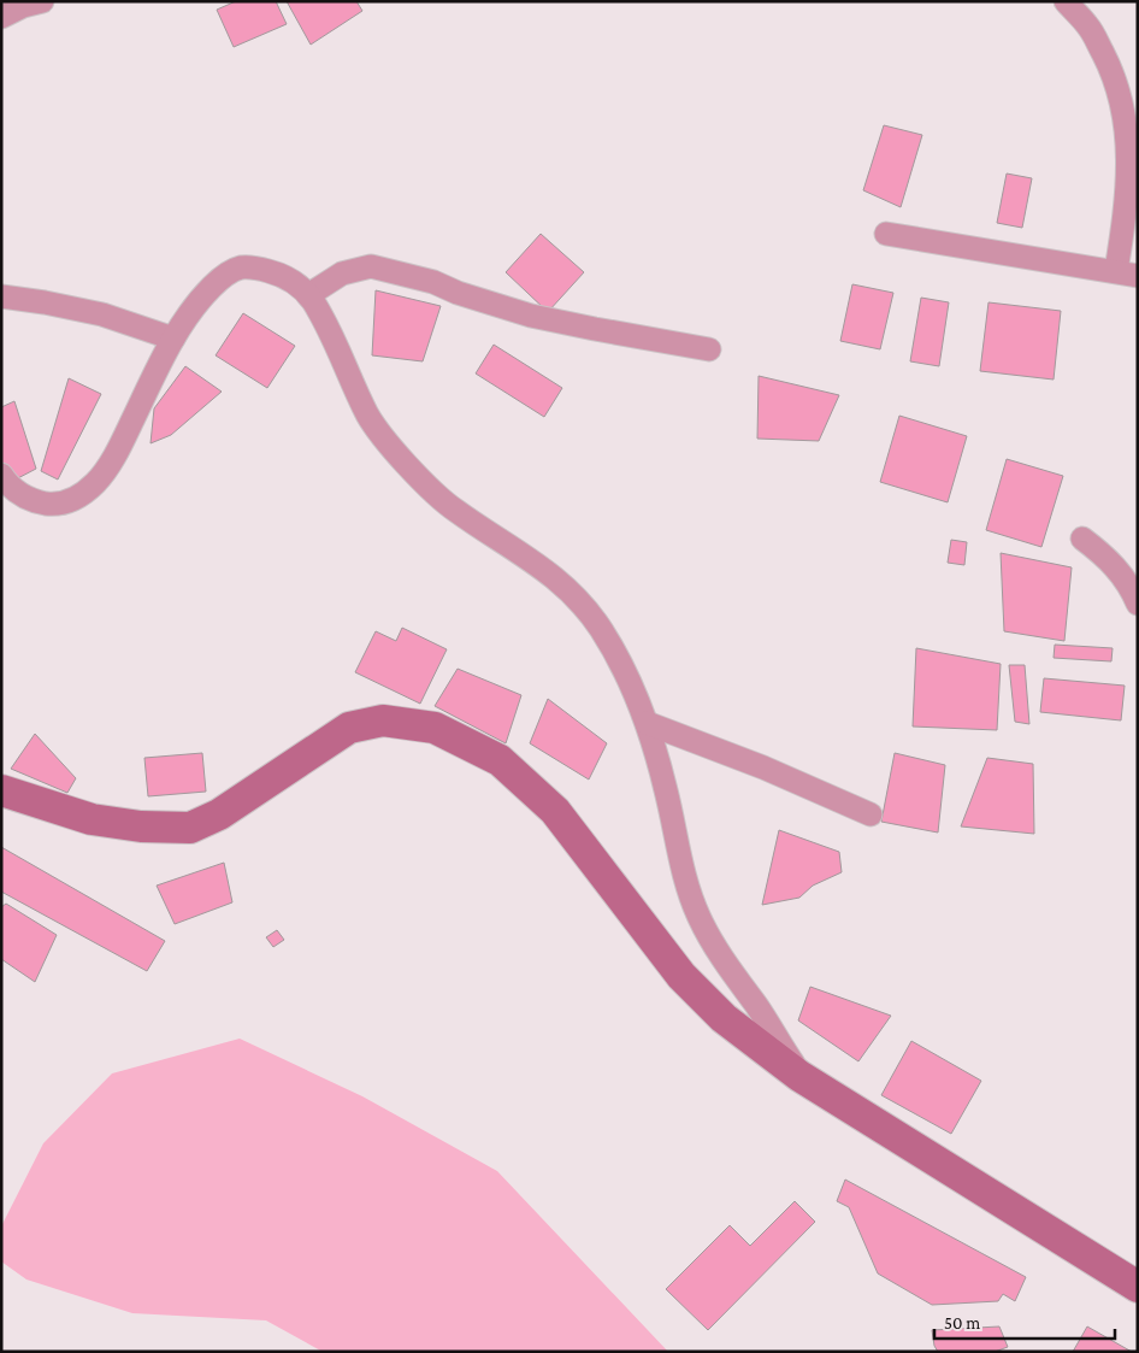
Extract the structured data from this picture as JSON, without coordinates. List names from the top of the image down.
{
  "scale_bar": "50 m"
}
